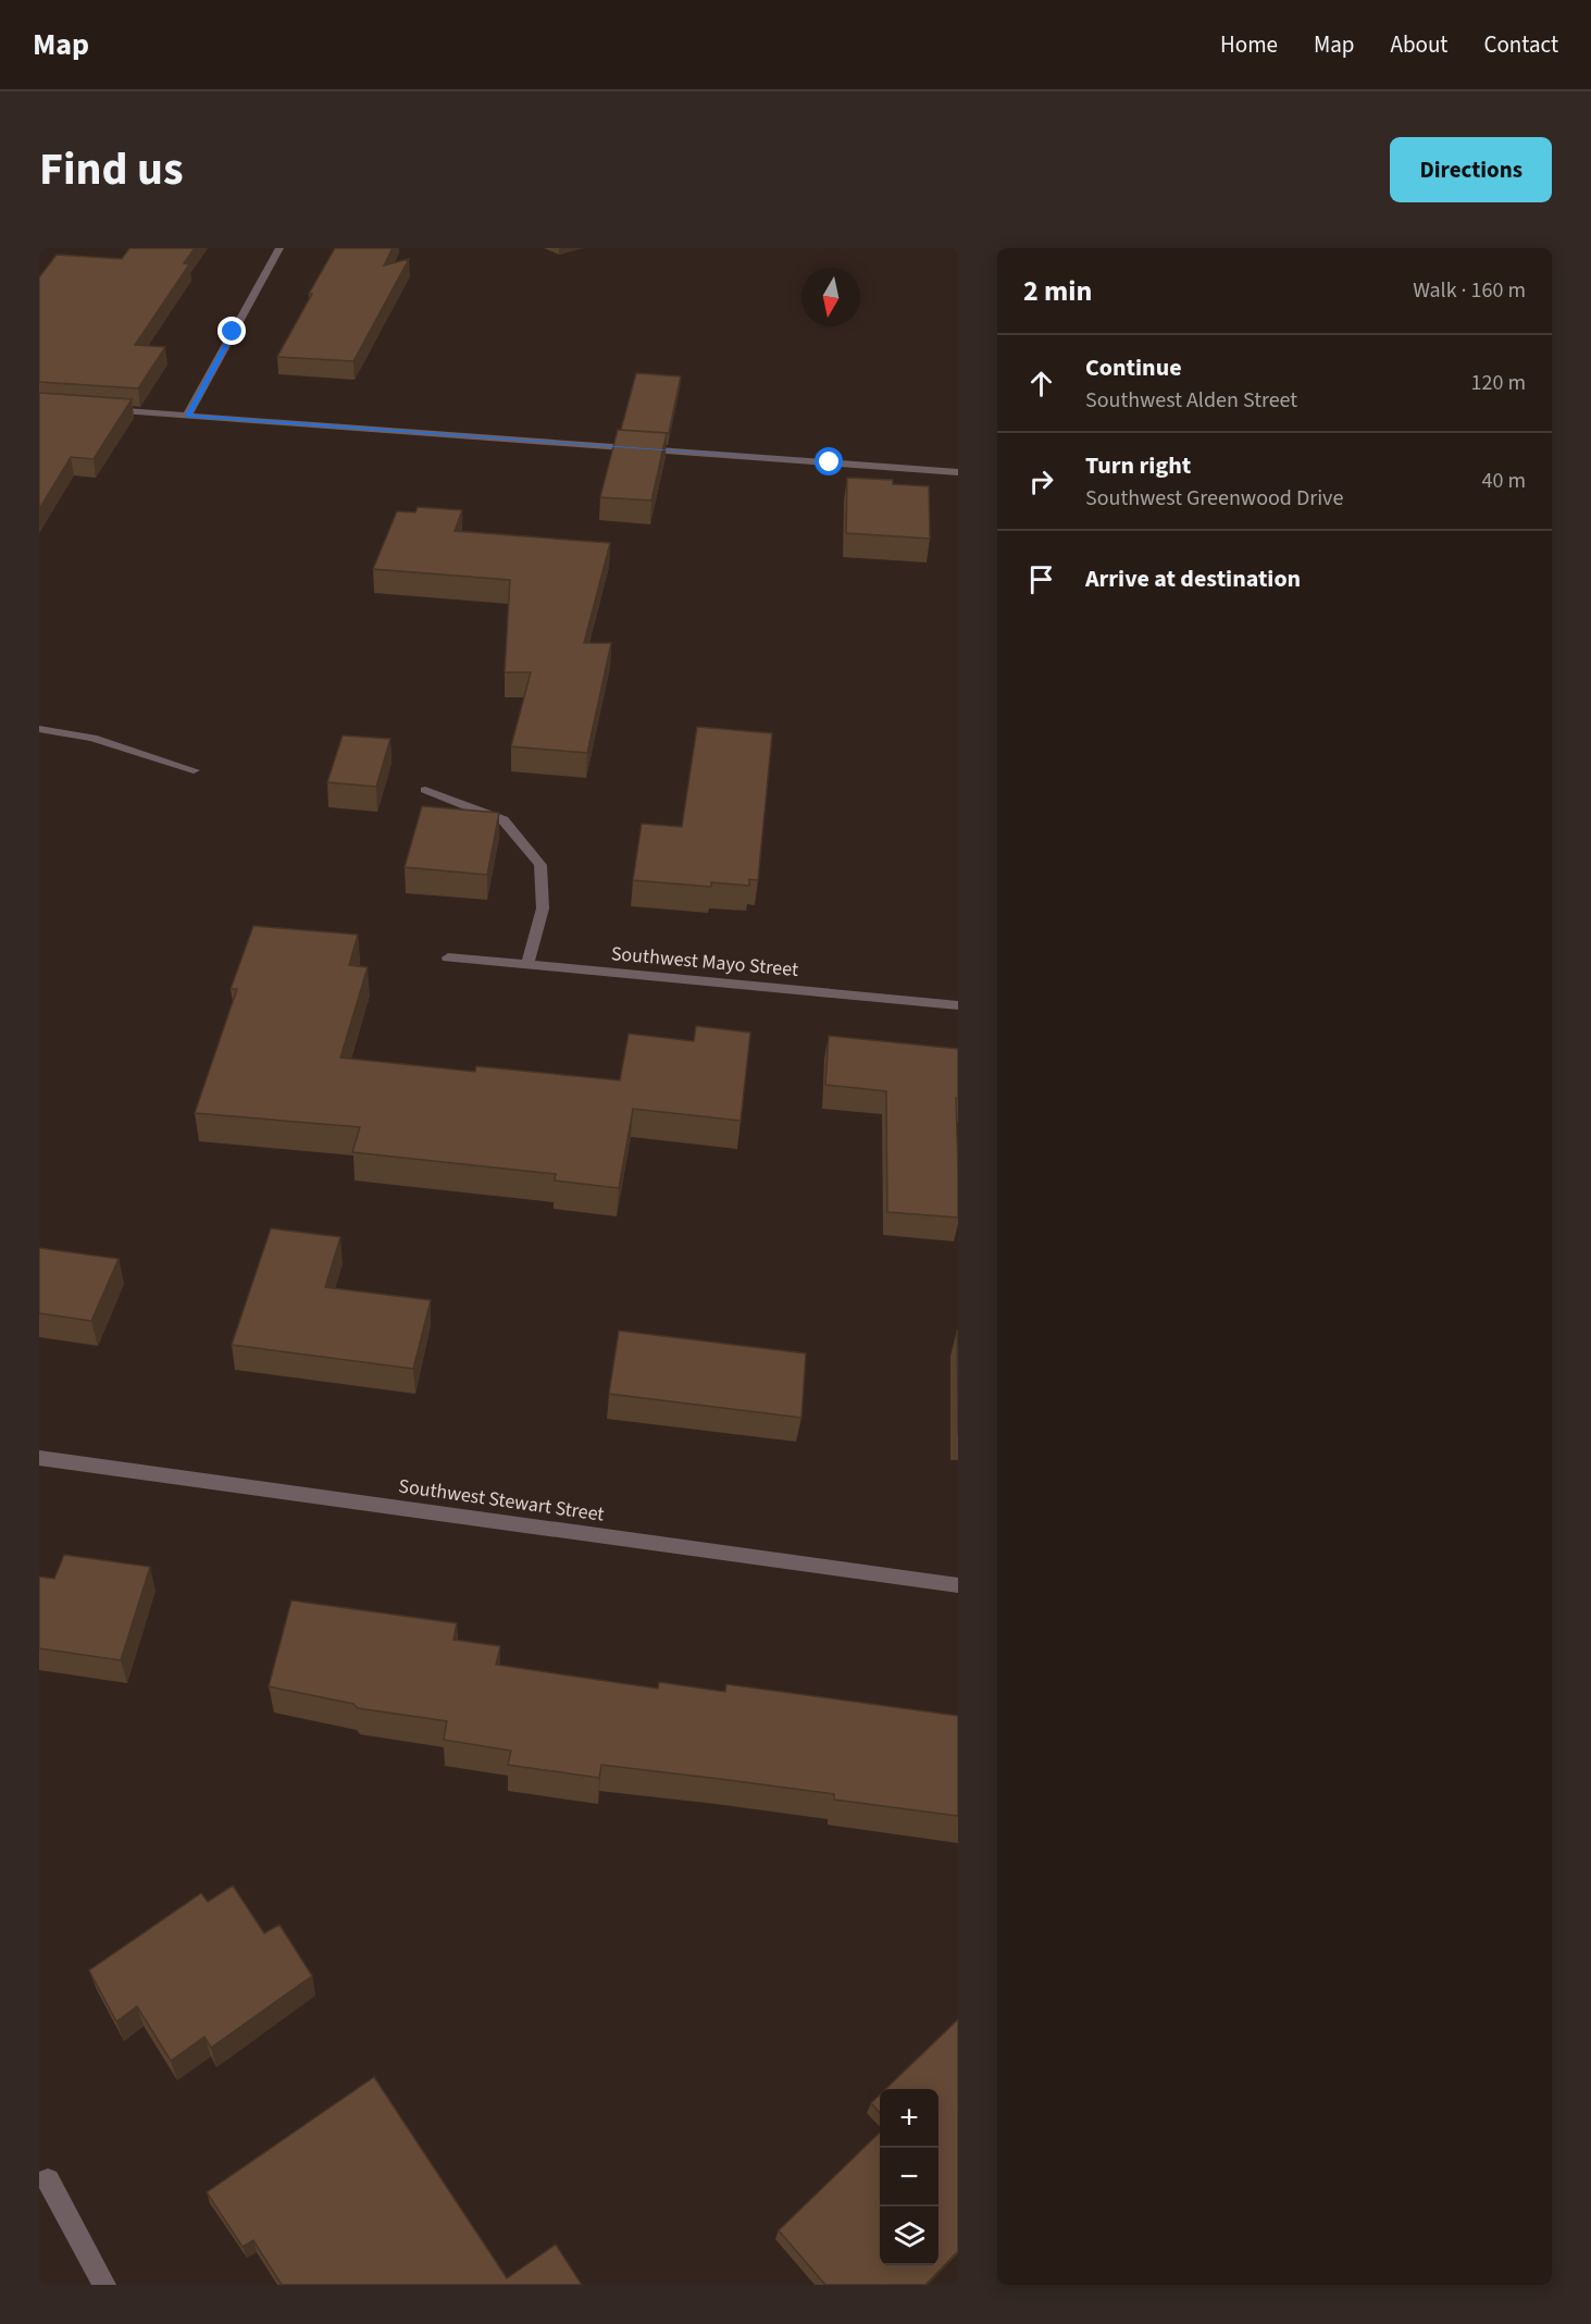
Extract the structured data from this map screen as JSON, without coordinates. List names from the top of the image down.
{
  "streets": {
    "street": ["Southwest Mayo Street", "Southwest Stewart Street"]
  },
  "north": "bottom",
  "page": {
    "header": "Map",
    "nav": [
      "Home",
      "Map",
      "About",
      "Contact"
    ],
    "title": "Find us",
    "buttons": "Directions",
    "heading": ["2 min", "Walk · 160 m"],
    "list": [
      ["Continue", "Southwest Alden Street", "120 m"],
      ["Turn right", "Southwest Greenwood Drive", "40 m"],
      "Arrive at destination"
    ],
    "map_buttons": ["+", "−"]
  }
}
